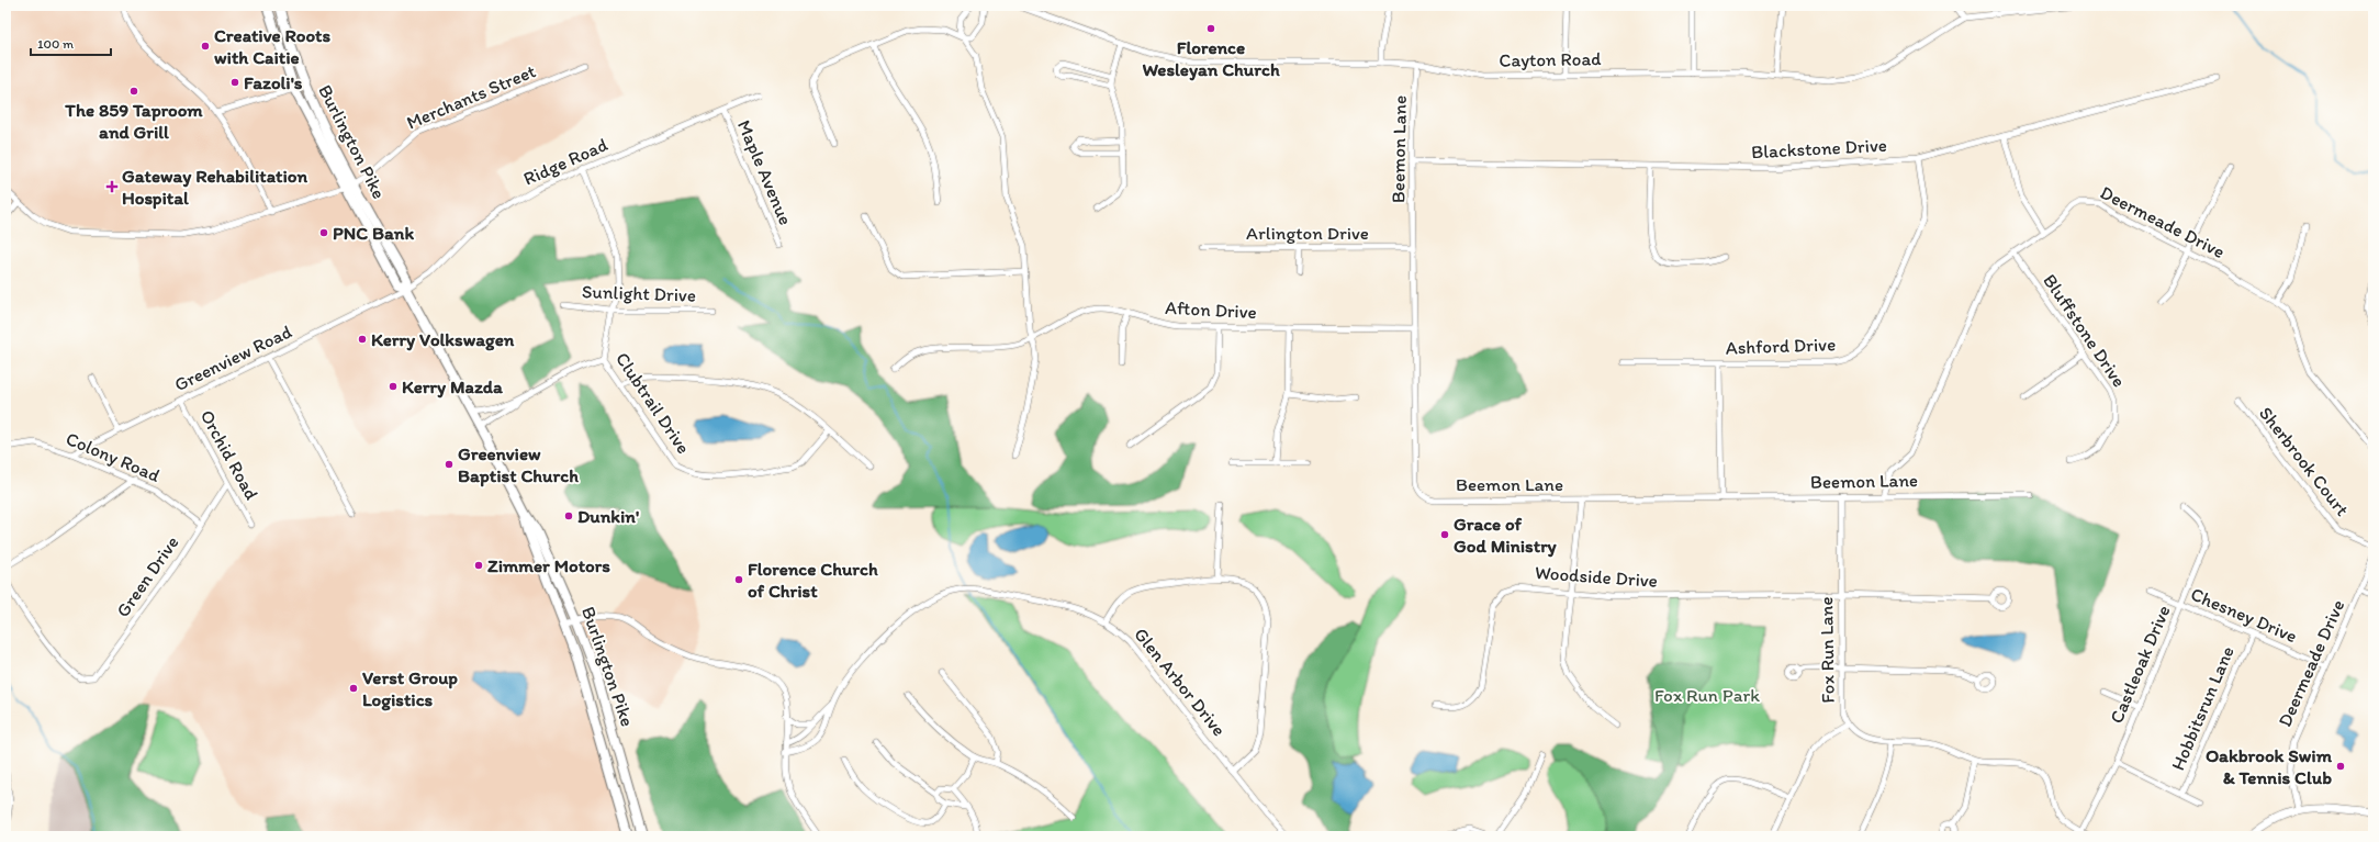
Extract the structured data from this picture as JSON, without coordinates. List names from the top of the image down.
{
  "streets": {
    "main road": ["Burlington Pike"],
    "street": [
      "Cayton Road",
      "Merchants Street",
      "Blackstone Drive",
      "Beemon Lane",
      "Ridge Road",
      "Maple Avenue",
      "Deermeade Drive",
      "Arlington Drive",
      "Sunlight Drive",
      "Afton Drive",
      "Bluffstone Drive",
      "Ashford Drive",
      "Greenview Road",
      "Clubtrail Drive",
      "Orchid Road",
      "Colony Road",
      "Sherbrook Court",
      "Green Drive",
      "Woodside Drive",
      "Chesney Drive",
      "Fox Run Lane",
      "Castleoak Drive",
      "Glen Arbor Drive",
      "Hobbitsrun Lane"
    ]
  },
  "crossings": [
    ["Cayton Road", "Beemon Lane"],
    ["Merchants Street", "Burlington Pike"],
    ["Burlington Pike", "Ridge Road"],
    ["Burlington Pike", "Greenview Road"],
    ["Blackstone Drive", "Beemon Lane"],
    ["Blackstone Drive", "Ashford Drive"],
    ["Beemon Lane", "Deermeade Drive"],
    ["Beemon Lane", "Arlington Drive"],
    ["Beemon Lane", "Afton Drive"],
    ["Beemon Lane", "Fox Run Lane"],
    ["Ridge Road", "Maple Avenue"],
    ["Ridge Road", "Greenview Road"],
    ["Ridge Road", "Clubtrail Drive"],
    ["Deermeade Drive", "Bluffstone Drive"],
    ["Deermeade Drive", "Chesney Drive"],
    ["Sunlight Drive", "Clubtrail Drive"],
    ["Greenview Road", "Orchid Road"],
    ["Greenview Road", "Colony Road"],
    ["Orchid Road", "Green Drive"],
    ["Colony Road", "Green Drive"],
    ["Woodside Drive", "Fox Run Lane"],
    ["Chesney Drive", "Castleoak Drive"],
    ["Chesney Drive", "Hobbitsrun Lane"],
    ["Fox Run Lane", "Castleoak Drive"]
  ],
  "parks": ["Fox Run Park"],
  "places": {
    "other": [
      "Florence Wesleyan Church",
      "Creative Roots with Caitie",
      "Fazoli's",
      "The 859 Taproom and Grill",
      "PNC Bank",
      "Kerry Volkswagen",
      "Kerry Mazda",
      "Greenview Baptist Church",
      "Dunkin'",
      "Grace of God Ministry",
      "Zimmer Motors",
      "Florence Church of Christ",
      "Verst Group Logistics",
      "Oakbrook Swim & Tennis Club"
    ],
    "health": ["Gateway Rehabilitation Hospital"]
  },
  "scale_bar": "100 m"
}
